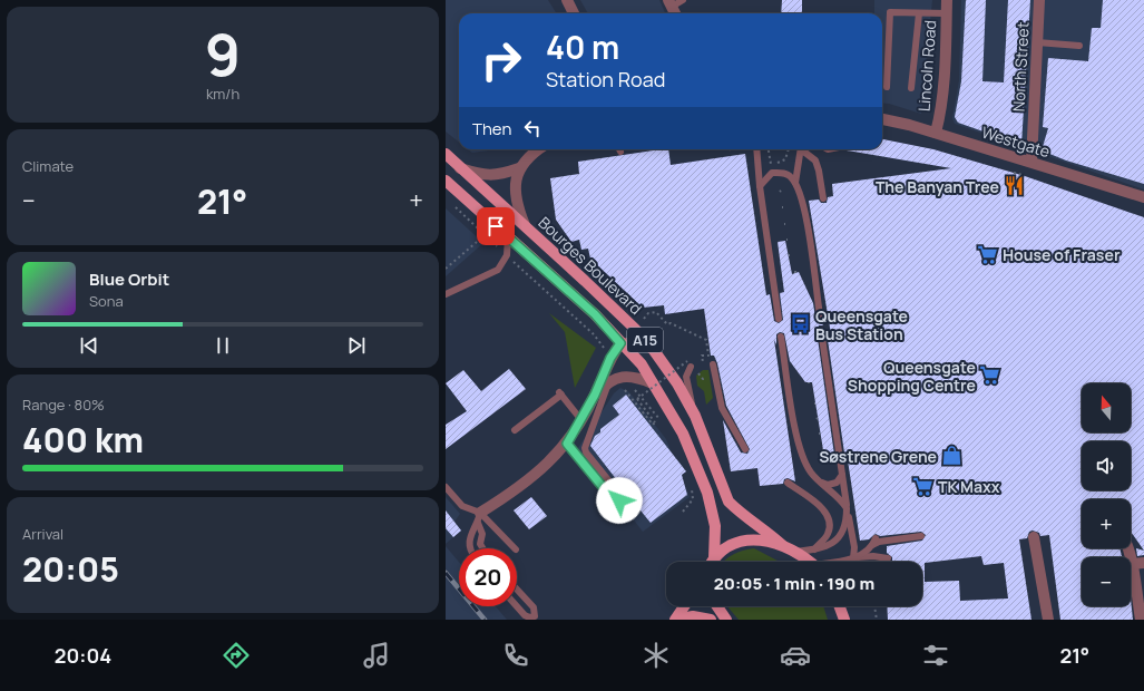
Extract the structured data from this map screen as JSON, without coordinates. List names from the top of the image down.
{
  "streets": {
    "main road": ["Bourges Boulevard", "A15"],
    "street": ["Lincoln Road", "North Street", "Westgate"]
  },
  "crossings": [
    ["Lincoln Road", "Westgate"],
    ["North Street", "Westgate"]
  ],
  "places": {
    "restaurant": ["The Banyan Tree"],
    "supermarket": ["House of Fraser", "Queensgate Shopping Centre", "TK Maxx"],
    "bus stop": ["Queensgate Bus Station"],
    "shop": ["Søstrene Grene"]
  },
  "north": "top",
  "page": {
    "tile": [
      ["9", "km/h"],
      "Climate",
      ["Range · 80%", "400 km"],
      ["Arrival", "20:05"]
    ],
    "turn": ["40 m", "Station Road"],
    "then": "Then",
    "heat": ["−", "21°", "+"],
    "song": ["Blue Orbit", "Sona"],
    "map_buttons": ["+", "−"],
    "limit": "20",
    "trip": "20:05 · 1 min · 190 m",
    "tabs": ["20:04", "21°"]
  }
}
